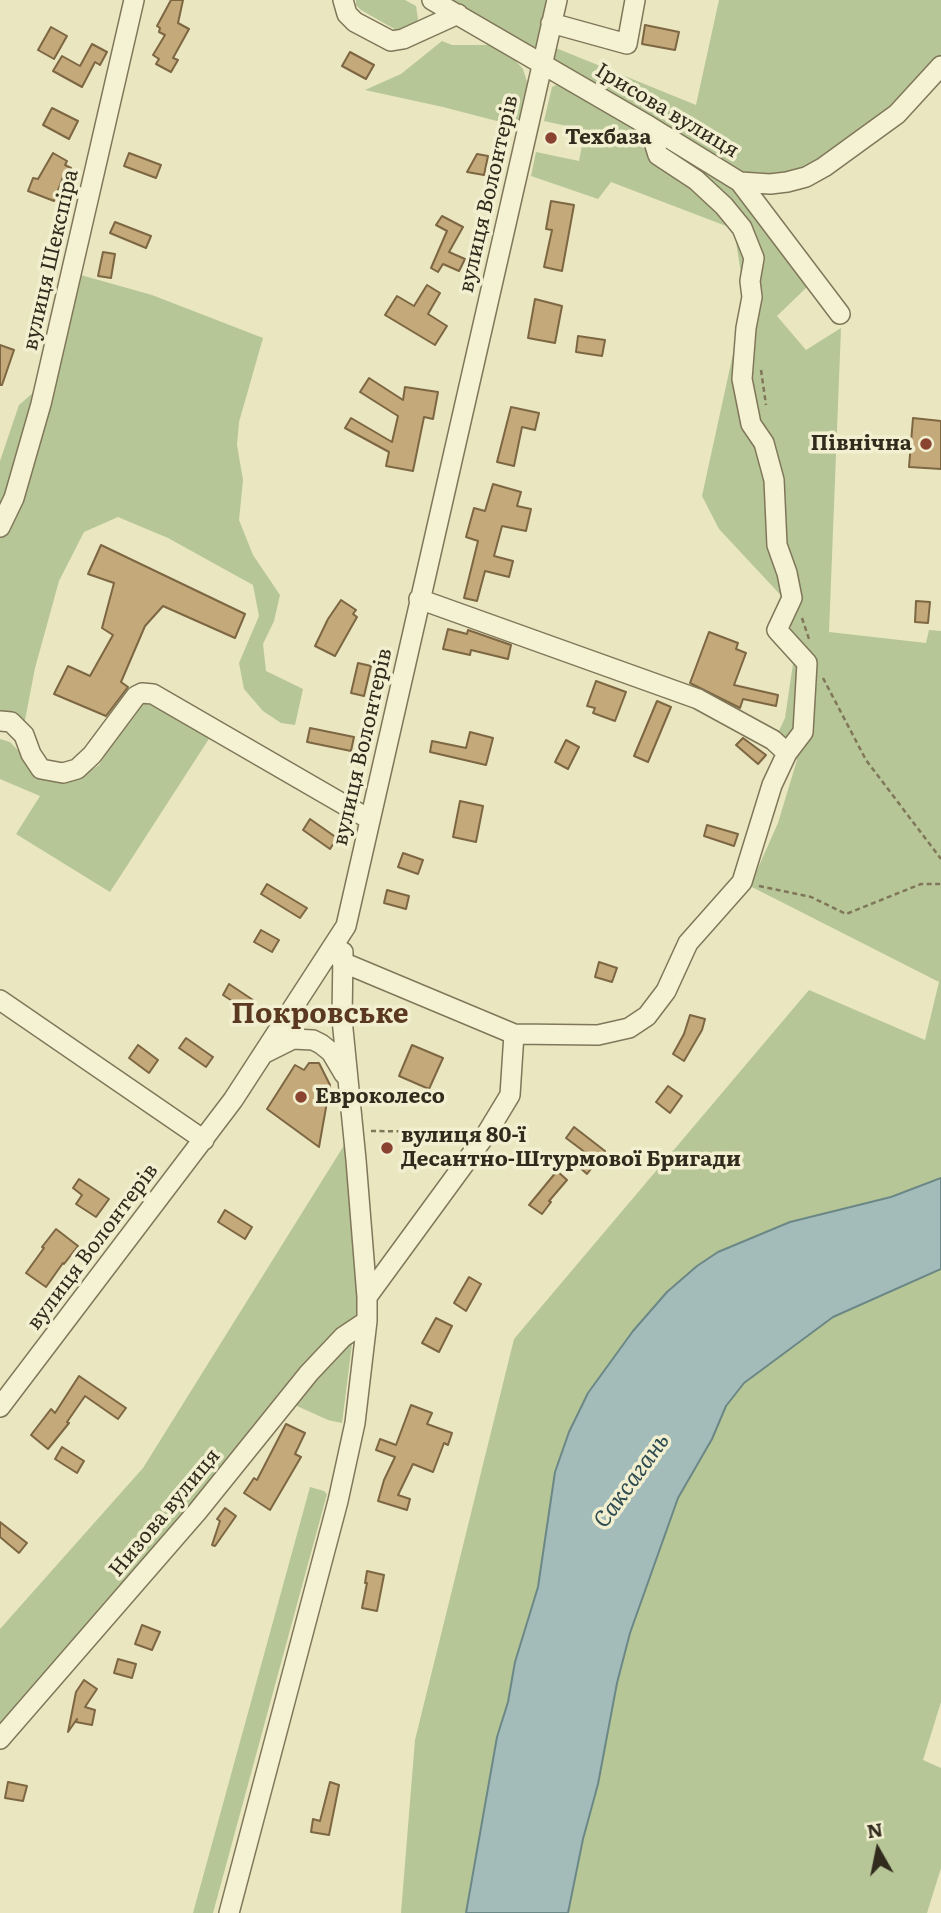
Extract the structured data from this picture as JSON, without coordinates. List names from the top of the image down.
{
  "streets": {
    "street": [
      "Ірисова вулиця",
      "вулиця Волонтерів",
      "вулиця Шекспіра",
      "Низова вулиця"
    ]
  },
  "crossings": [
    ["Ірисова вулиця", "вулиця Волонтерів"]
  ],
  "districts": ["Покровське"],
  "water": ["Саксагань"],
  "places": [
    "Техбаза",
    "Північна",
    "Евроколесо",
    "вулиця 80-ї Десантно-Штурмової Бригади"
  ],
  "north": "top"
}
